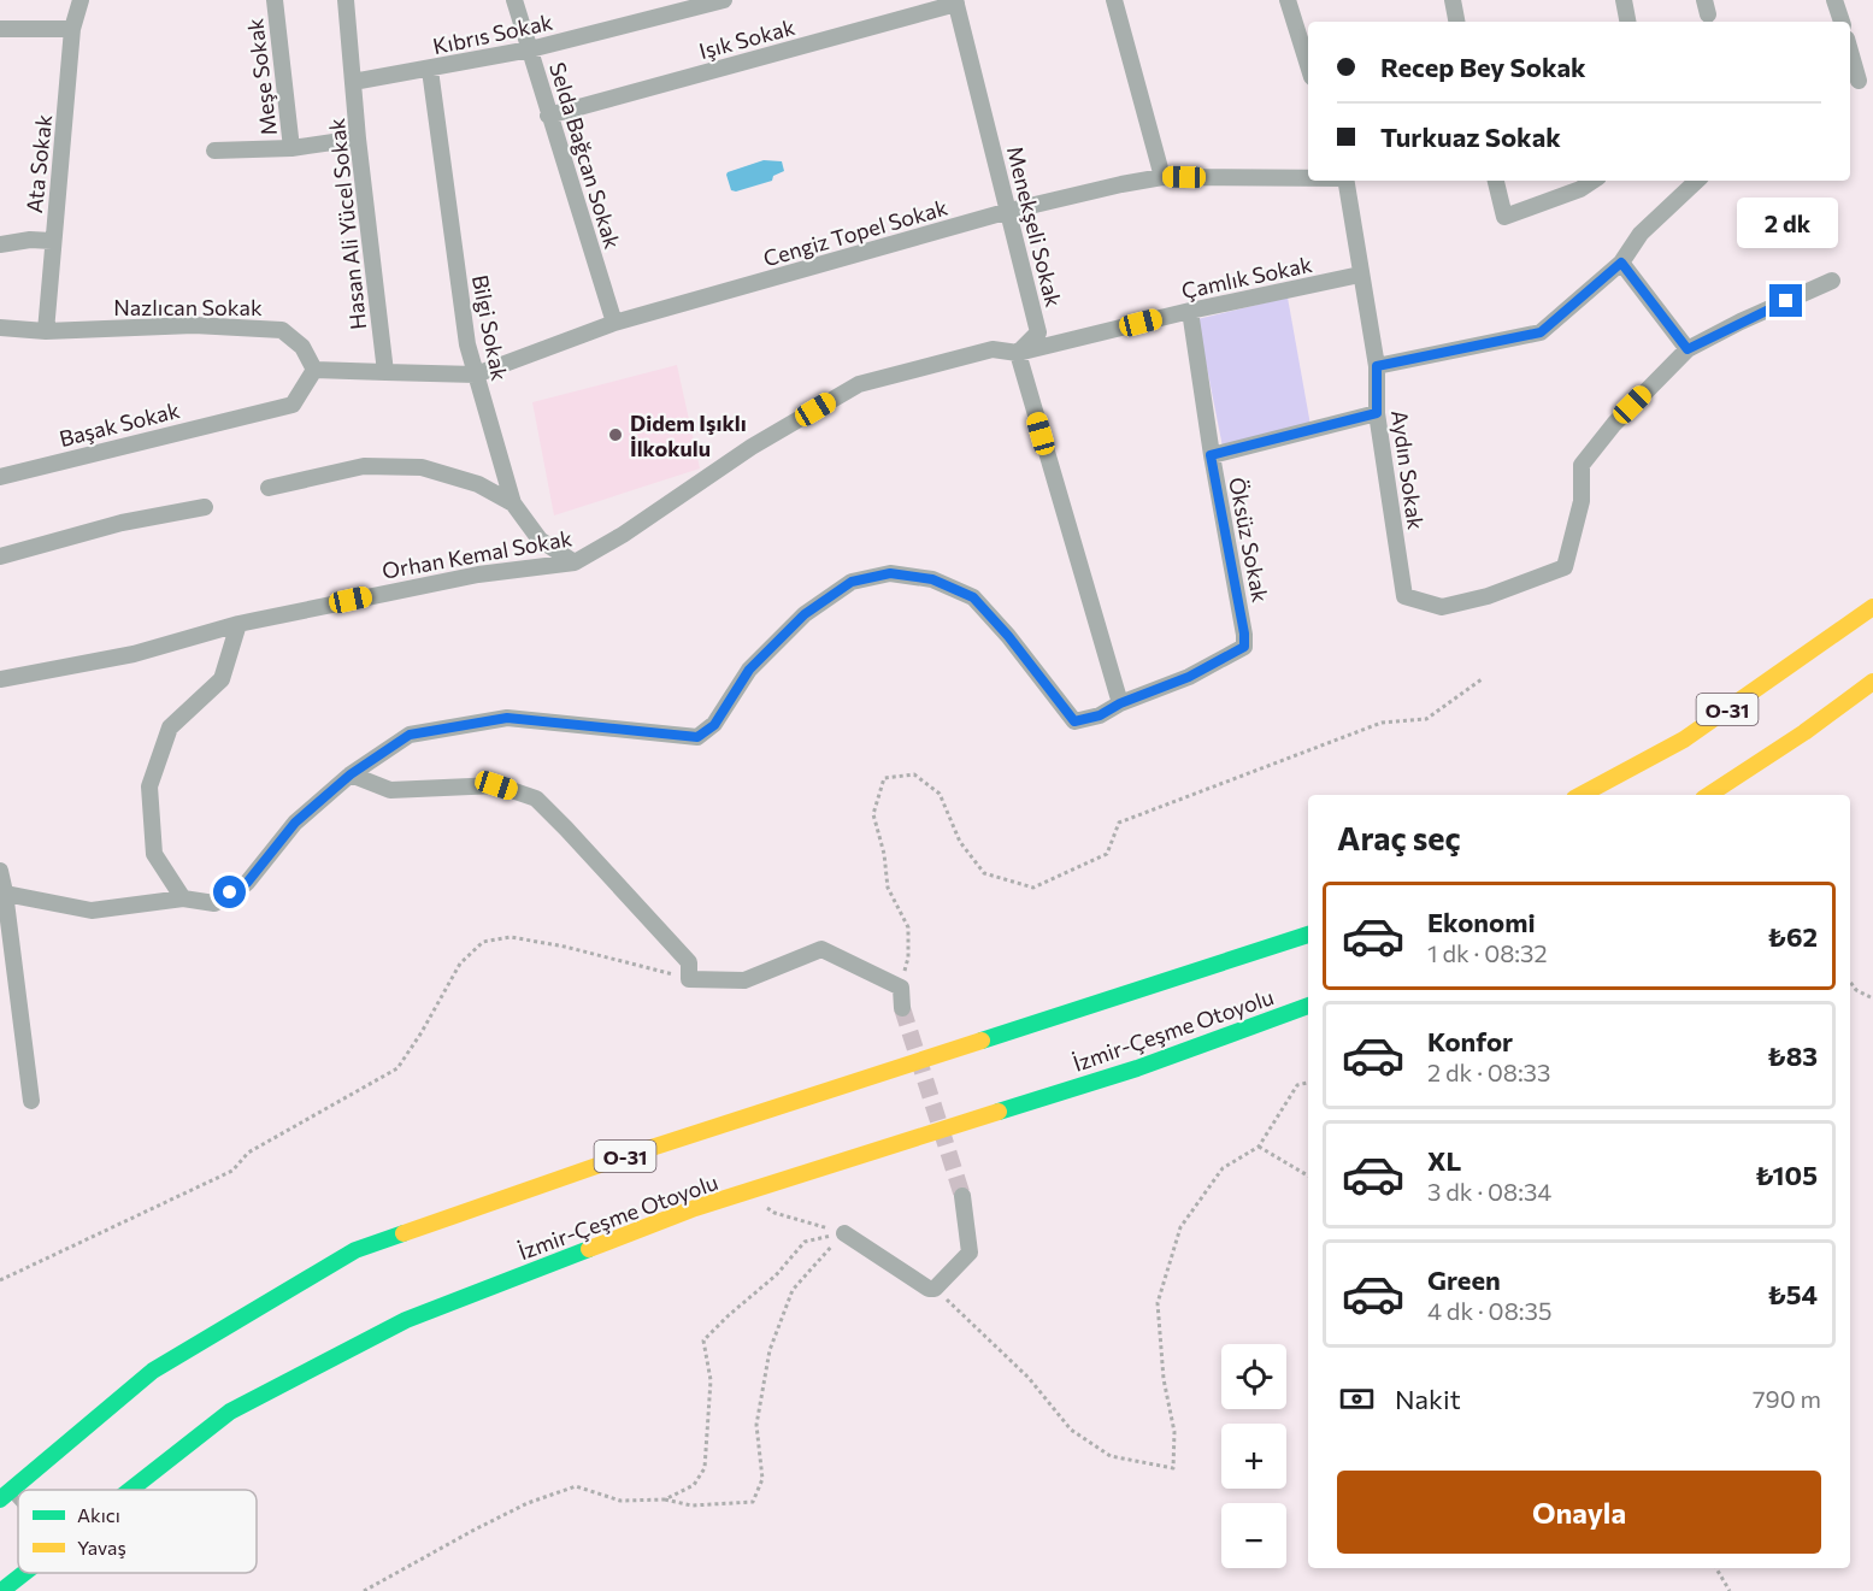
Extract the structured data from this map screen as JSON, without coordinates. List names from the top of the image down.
{
  "streets": {
    "highway": ["O-31", "İzmir-Çeşme Otoyolu"],
    "street": [
      "Kıbrıs Sokak",
      "Işık Sokak",
      "Meşe Sokak",
      "Selda Bağcan Sokak",
      "Ata Sokak",
      "Hasan Ali Yücel Sokak",
      "Menekşeli Sokak",
      "Cengiz Topel Sokak",
      "Çamlık Sokak",
      "Nazlıcan Sokak",
      "Bilgi Sokak",
      "Başak Sokak",
      "Aydın Sokak",
      "Öksüz Sokak",
      "Orhan Kemal Sokak"
    ]
  },
  "crossings": [
    ["Kıbrıs Sokak", "Selda Bağcan Sokak"],
    ["Kıbrıs Sokak", "Hasan Ali Yücel Sokak"],
    ["Kıbrıs Sokak", "Bilgi Sokak"],
    ["Işık Sokak", "Selda Bağcan Sokak"],
    ["Işık Sokak", "Menekşeli Sokak"],
    ["Meşe Sokak", "Hasan Ali Yücel Sokak"],
    ["Selda Bağcan Sokak", "Cengiz Topel Sokak"],
    ["Ata Sokak", "Nazlıcan Sokak"],
    ["Hasan Ali Yücel Sokak", "Cengiz Topel Sokak"],
    ["Menekşeli Sokak", "Cengiz Topel Sokak"],
    ["Menekşeli Sokak", "Çamlık Sokak"],
    ["Menekşeli Sokak", "Orhan Kemal Sokak"],
    ["Cengiz Topel Sokak", "Bilgi Sokak"],
    ["Çamlık Sokak", "Aydın Sokak"],
    ["Çamlık Sokak", "Öksüz Sokak"],
    ["Çamlık Sokak", "Orhan Kemal Sokak"],
    ["Nazlıcan Sokak", "Başak Sokak"],
    ["Bilgi Sokak", "Orhan Kemal Sokak"]
  ],
  "places": ["Didem Işıklı İlkokulu"],
  "legend": ["Akıcı", "Yavaş"],
  "page": {
    "banner": ["Recep Bey Sokak", "Turkuaz Sokak"],
    "bubble": "2 dk",
    "heading": "Araç seç",
    "list": [
      {
        "name": "Ekonomi",
        "note": "1 dk · 08:32",
        "value": "₺62"
      },
      {
        "name": "Konfor",
        "note": "2 dk · 08:33",
        "value": "₺83"
      },
      {
        "name": "XL",
        "note": "3 dk · 08:34",
        "value": "₺105"
      },
      {
        "name": "Green",
        "note": "4 dk · 08:35",
        "value": "₺54"
      }
    ],
    "map_buttons": ["+", "−"],
    "pay": ["Nakit", "790 m"],
    "buttons": "Onayla"
  }
}
